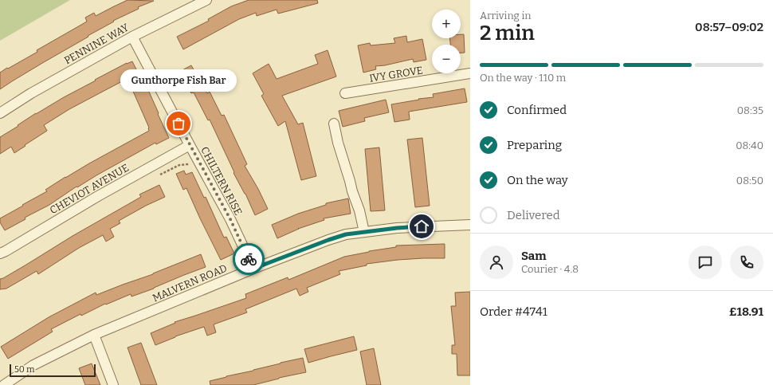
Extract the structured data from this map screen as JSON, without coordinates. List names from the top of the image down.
{
  "streets": {
    "street": [
      "PENNINE WAY",
      "IVY GROVE",
      "CHILTERN RISE",
      "CHEVIOT AVENUE",
      "MALVERN ROAD"
    ]
  },
  "crossings": [
    ["PENNINE WAY", "CHILTERN RISE"],
    ["CHILTERN RISE", "CHEVIOT AVENUE"],
    ["CHILTERN RISE", "MALVERN ROAD"]
  ],
  "places": ["Gunthorpe Fish Bar"],
  "scale_bar": "50 m",
  "page": {
    "heading": ["2 min", "Arriving in", "08:57–09:02"],
    "panel": [
      "Sam",
      "Courier · 4.8",
      "Order #4741",
      "£18.91"
    ],
    "map_buttons": ["+", "−"],
    "bar": "On the way · 110 m",
    "bubble": "Gunthorpe Fish Bar",
    "list": [
      ["Confirmed", "08:35"],
      ["Preparing", "08:40"],
      ["On the way", "08:50"],
      "Delivered"
    ],
    "scale": "50 m"
  }
}
